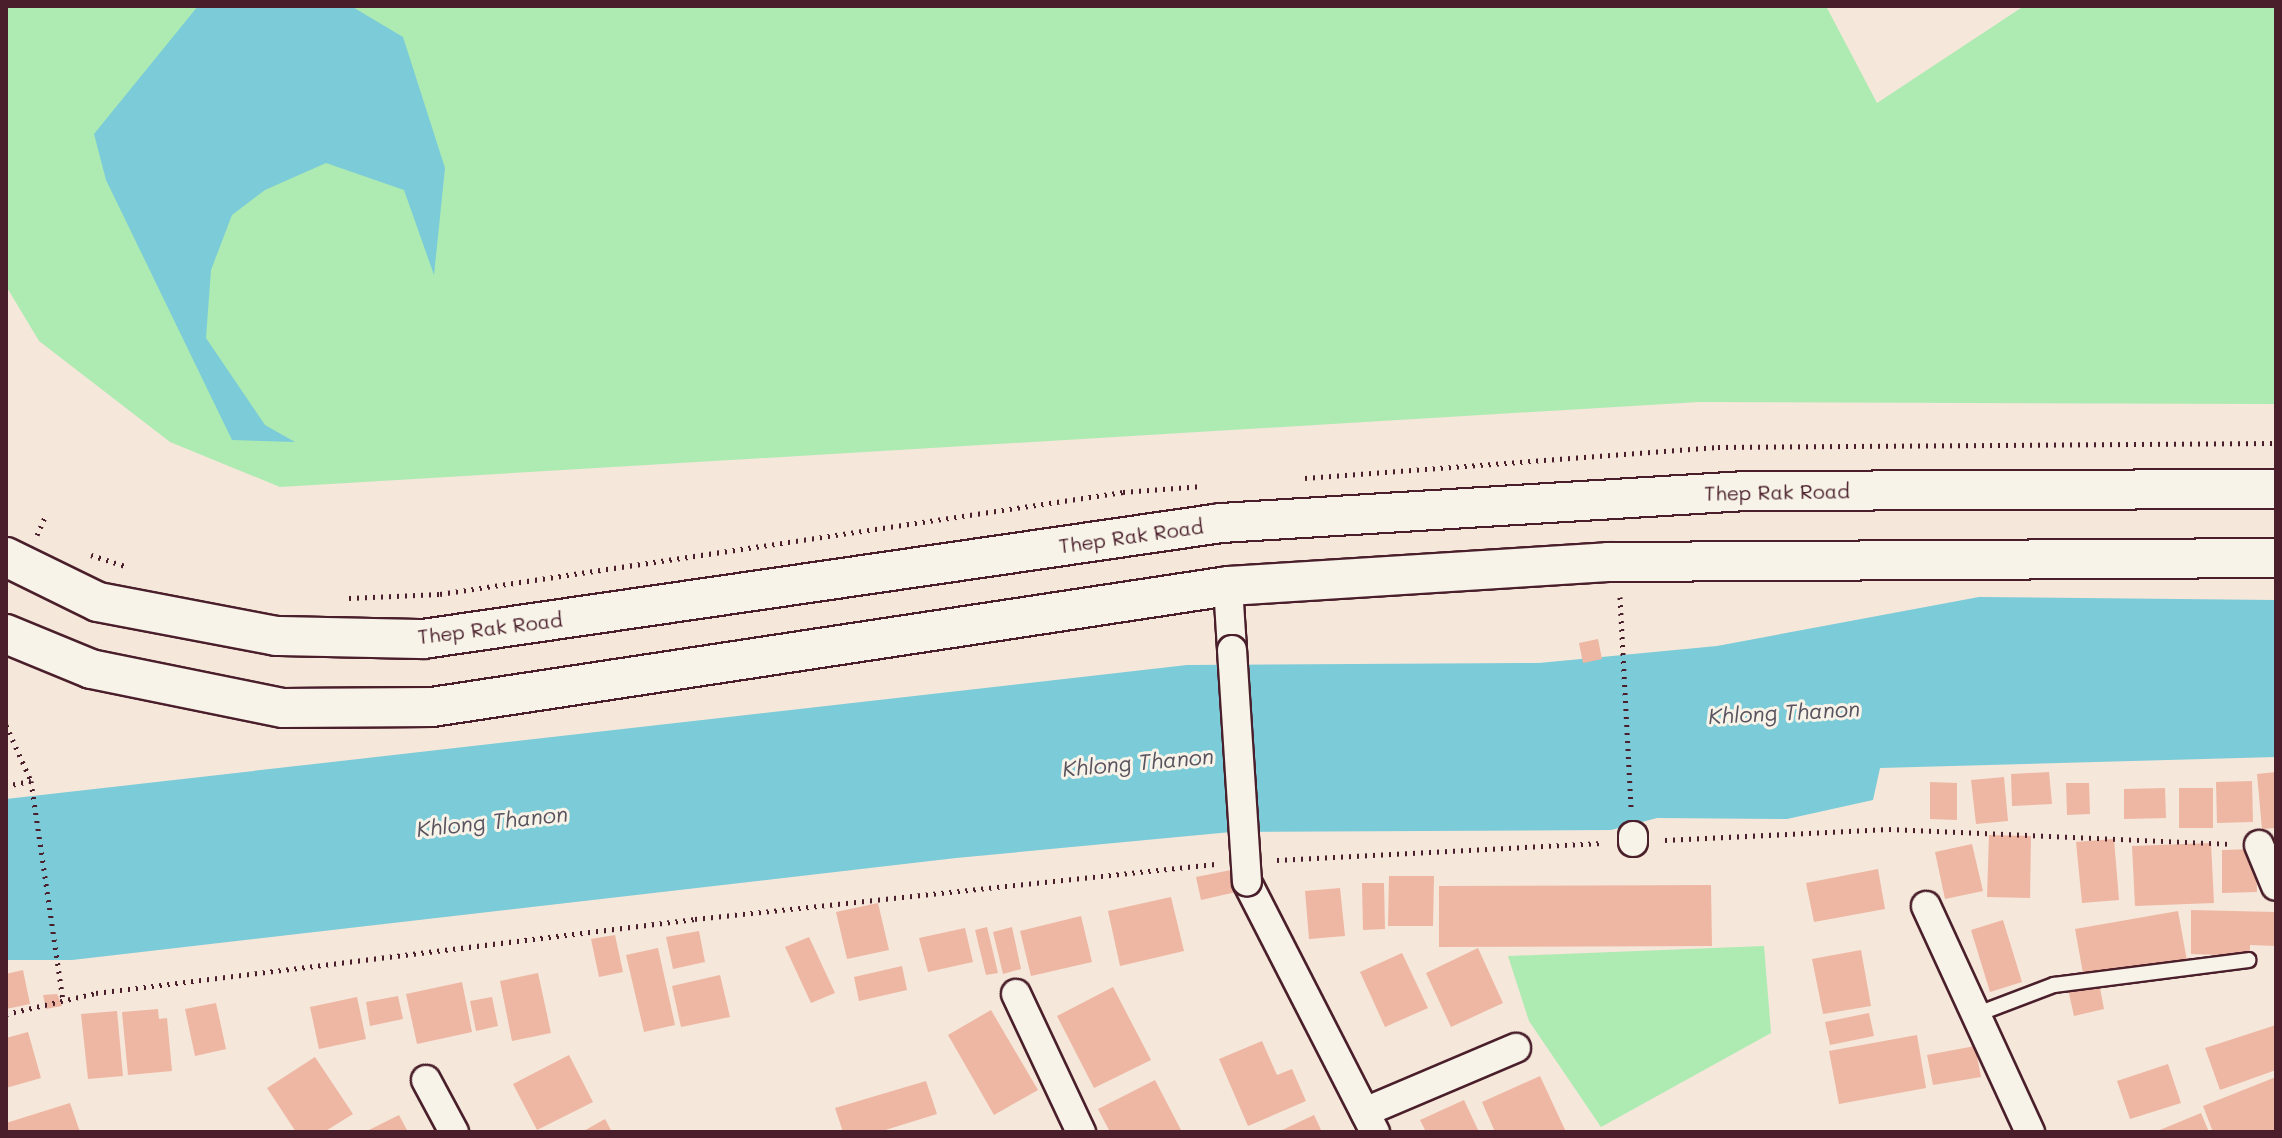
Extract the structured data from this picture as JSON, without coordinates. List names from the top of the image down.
{
  "streets": {
    "main road": ["Thep Rak Road"]
  },
  "water": ["Khlong Thanon"]
}
